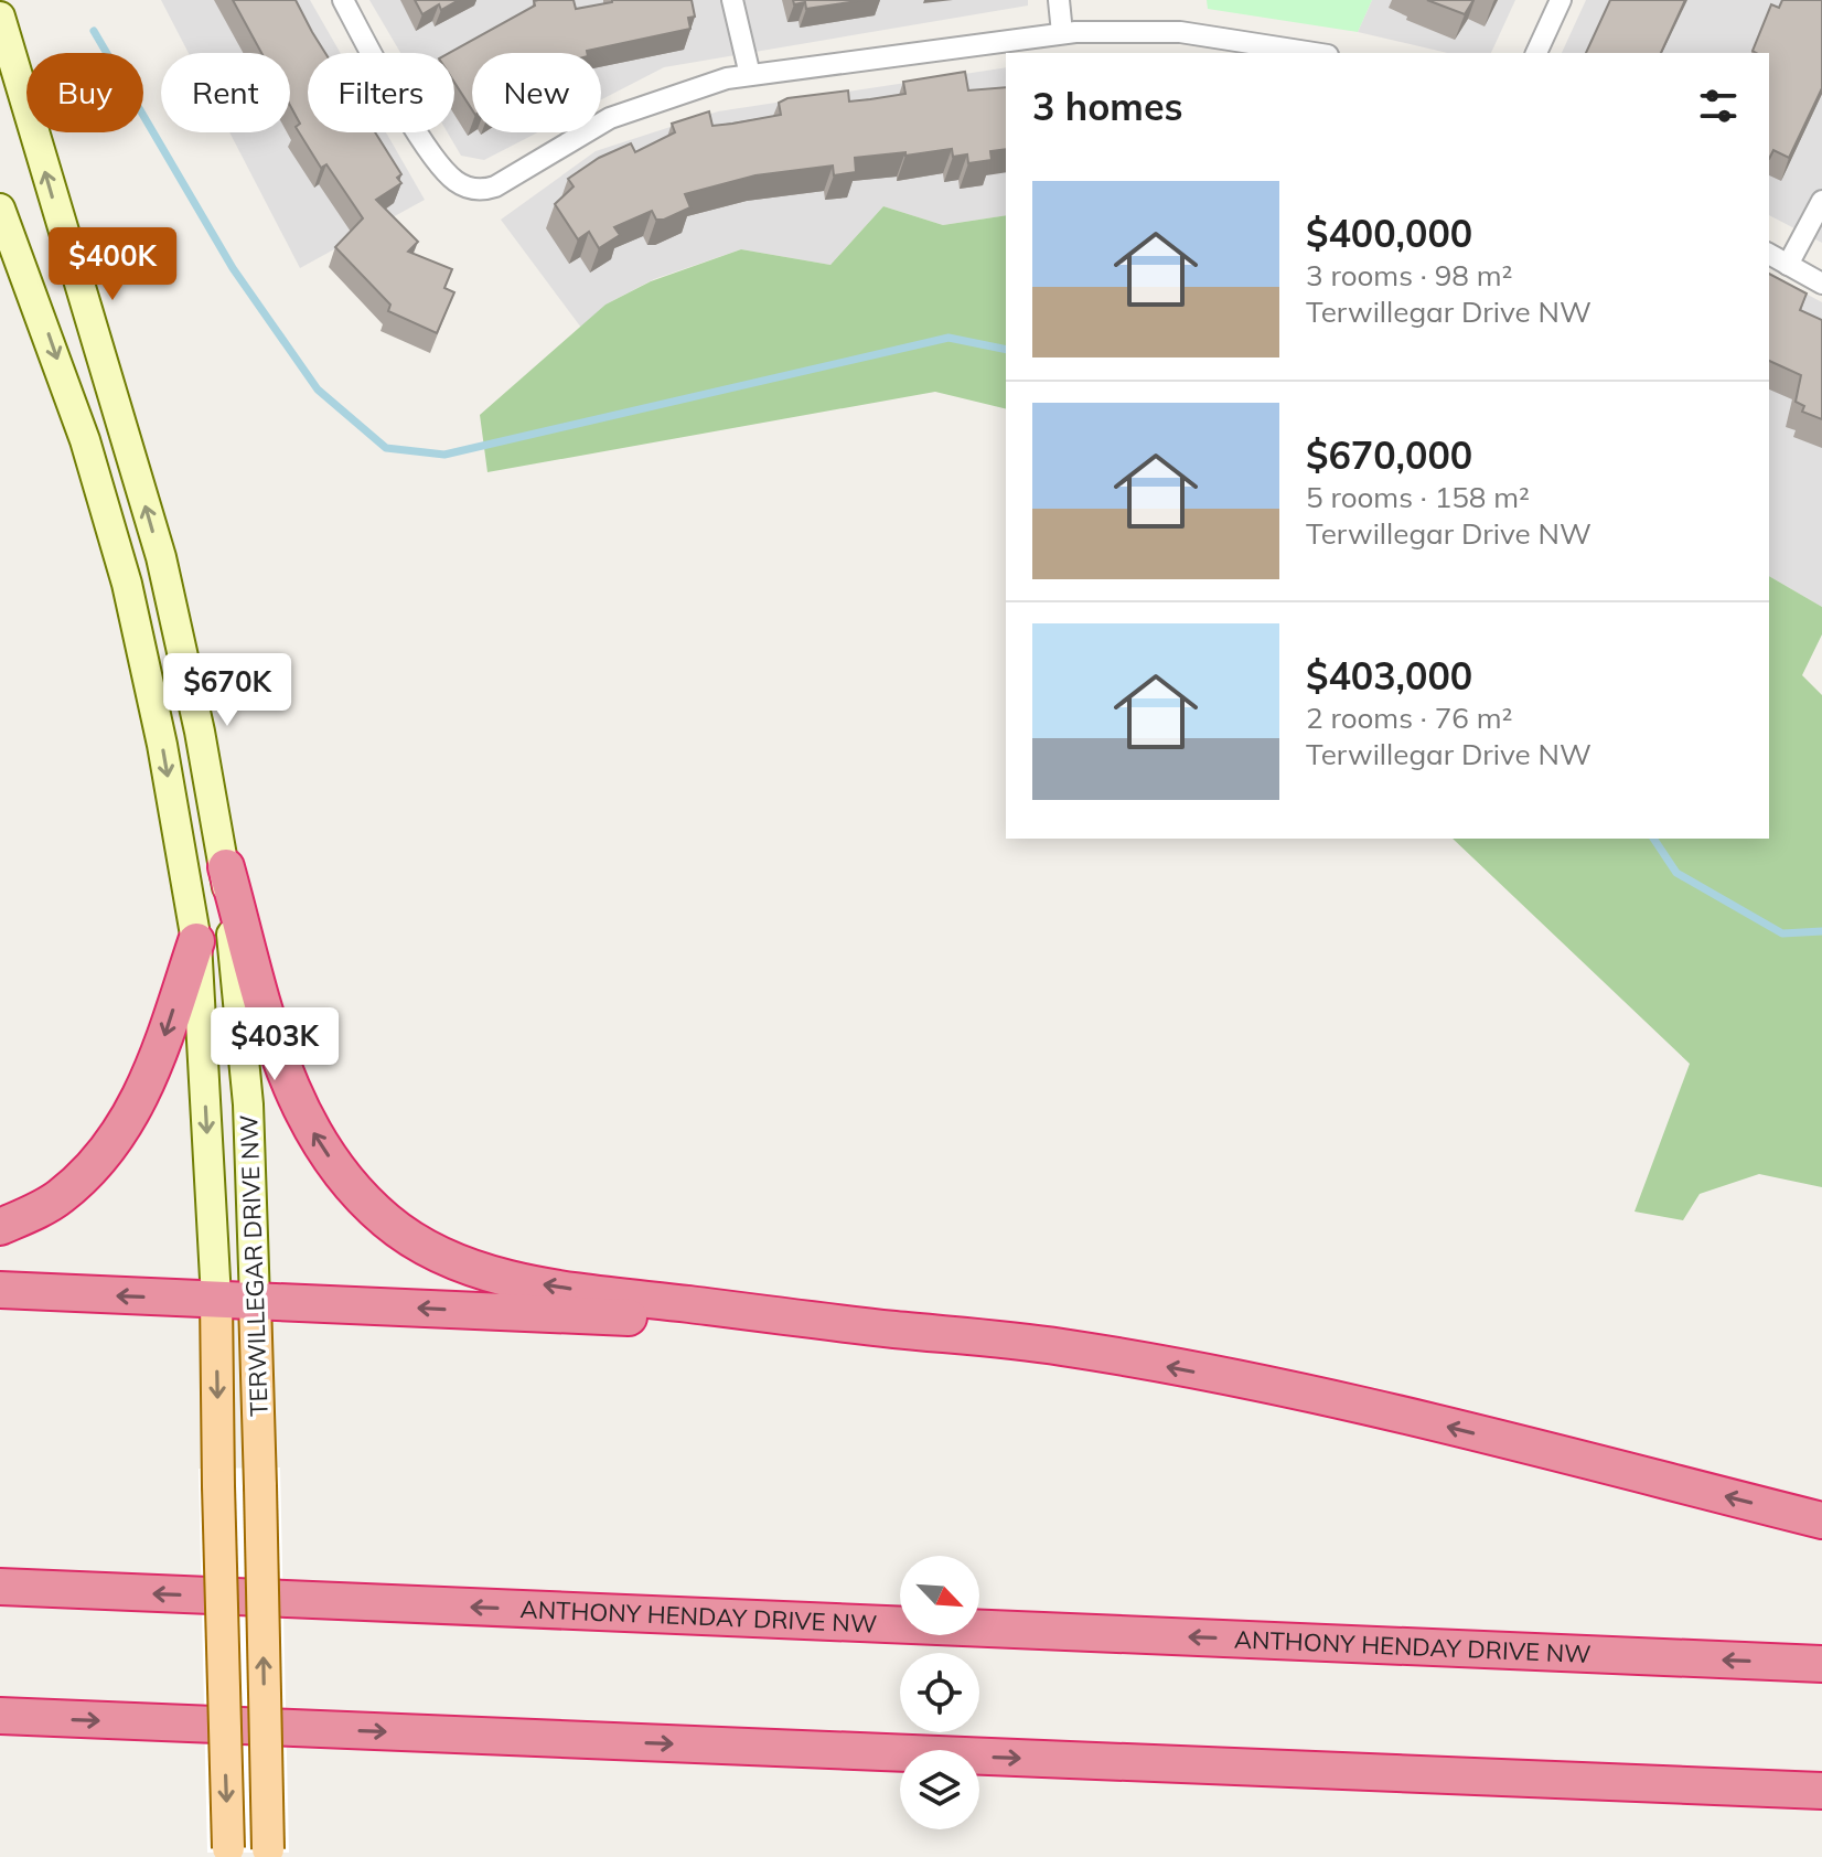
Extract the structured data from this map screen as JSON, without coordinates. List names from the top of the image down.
{
  "streets": {
    "highway": ["ANTHONY HENDAY DRIVE NW"],
    "main road": ["TERWILLEGAR DRIVE NW"]
  },
  "north": "bottom right",
  "page": {
    "chip": [
      "Buy",
      "Rent",
      "Filters",
      "New"
    ],
    "heading": "3 homes",
    "list": [
      {
        "name": "$400,000",
        "note": "3 rooms · 98 m² · Terwillegar Drive NW"
      },
      {
        "name": "$670,000",
        "note": "5 rooms · 158 m² · Terwillegar Drive NW"
      },
      {
        "name": "$403,000",
        "note": "2 rooms · 76 m² · Terwillegar Drive NW"
      }
    ],
    "price": ["$400K", "$670K", "$403K"]
  }
}
